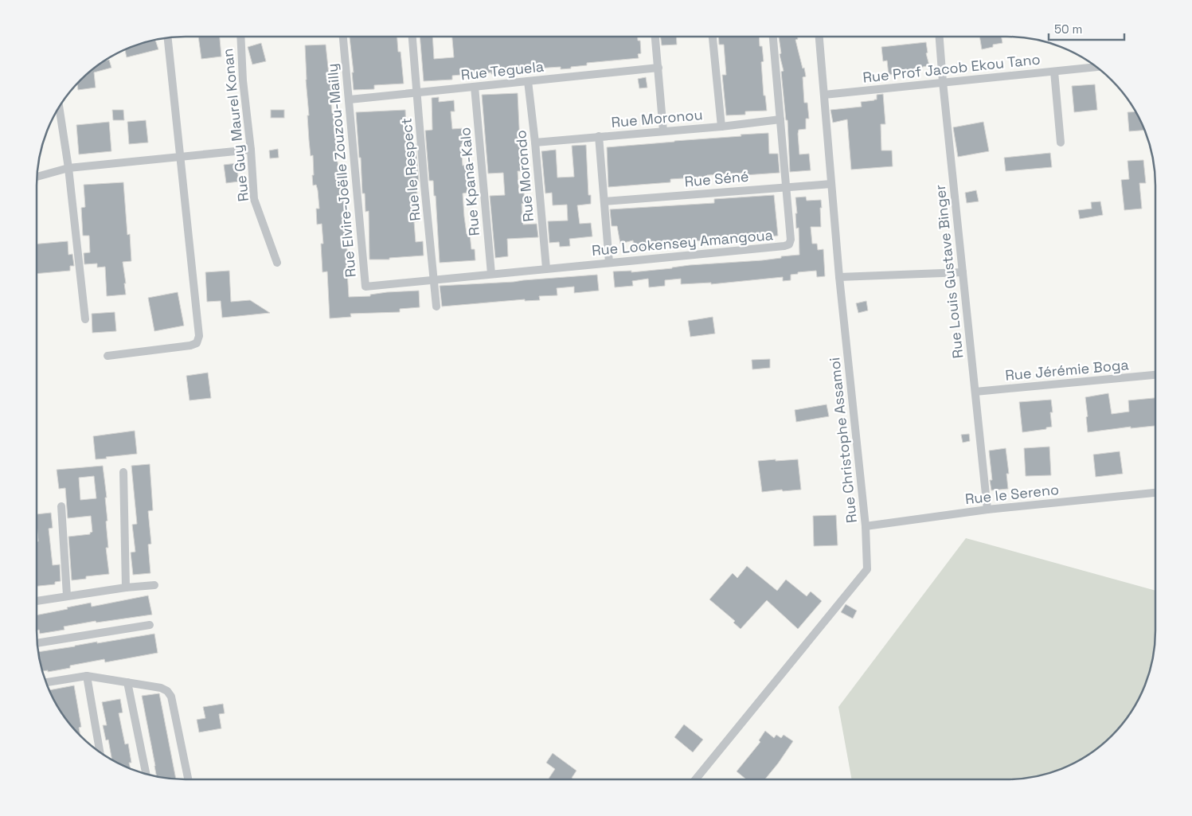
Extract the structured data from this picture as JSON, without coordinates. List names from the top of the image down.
{
  "streets": {
    "street": [
      "Rue Prof Jacob Ekou Tano",
      "Rue Teguela",
      "Rue Moronou",
      "Rue Guy Maurel Konan",
      "Rue le Respect",
      "Rue Elvire-Joëlle Zouzou-Mailly",
      "Rue Morondo",
      "Rue Séné",
      "Rue Kpana-Kalo",
      "Rue Lookensey Amangoua",
      "Rue Louis Gustave Binger",
      "Rue Jérémie Boga",
      "Rue Christophe Assamoi",
      "Rue le Sereno"
    ]
  },
  "crossings": [
    ["Rue Prof Jacob Ekou Tano", "Rue Louis Gustave Binger"],
    ["Rue Prof Jacob Ekou Tano", "Rue Christophe Assamoi"],
    ["Rue Teguela", "Rue le Respect"],
    ["Rue Teguela", "Rue Elvire-Joëlle Zouzou-Mailly"],
    ["Rue Teguela", "Rue Morondo"],
    ["Rue Teguela", "Rue Kpana-Kalo"],
    ["Rue Moronou", "Rue Morondo"],
    ["Rue Moronou", "Rue Lookensey Amangoua"],
    ["Rue le Respect", "Rue Elvire-Joëlle Zouzou-Mailly"],
    ["Rue le Respect", "Rue Lookensey Amangoua"],
    ["Rue Elvire-Joëlle Zouzou-Mailly", "Rue Lookensey Amangoua"],
    ["Rue Morondo", "Rue Lookensey Amangoua"],
    ["Rue Séné", "Rue Lookensey Amangoua"],
    ["Rue Séné", "Rue Christophe Assamoi"],
    ["Rue Kpana-Kalo", "Rue Lookensey Amangoua"],
    ["Rue Louis Gustave Binger", "Rue Jérémie Boga"],
    ["Rue Louis Gustave Binger", "Rue le Sereno"],
    ["Rue Christophe Assamoi", "Rue le Sereno"]
  ],
  "scale_bar": "50 m"
}
